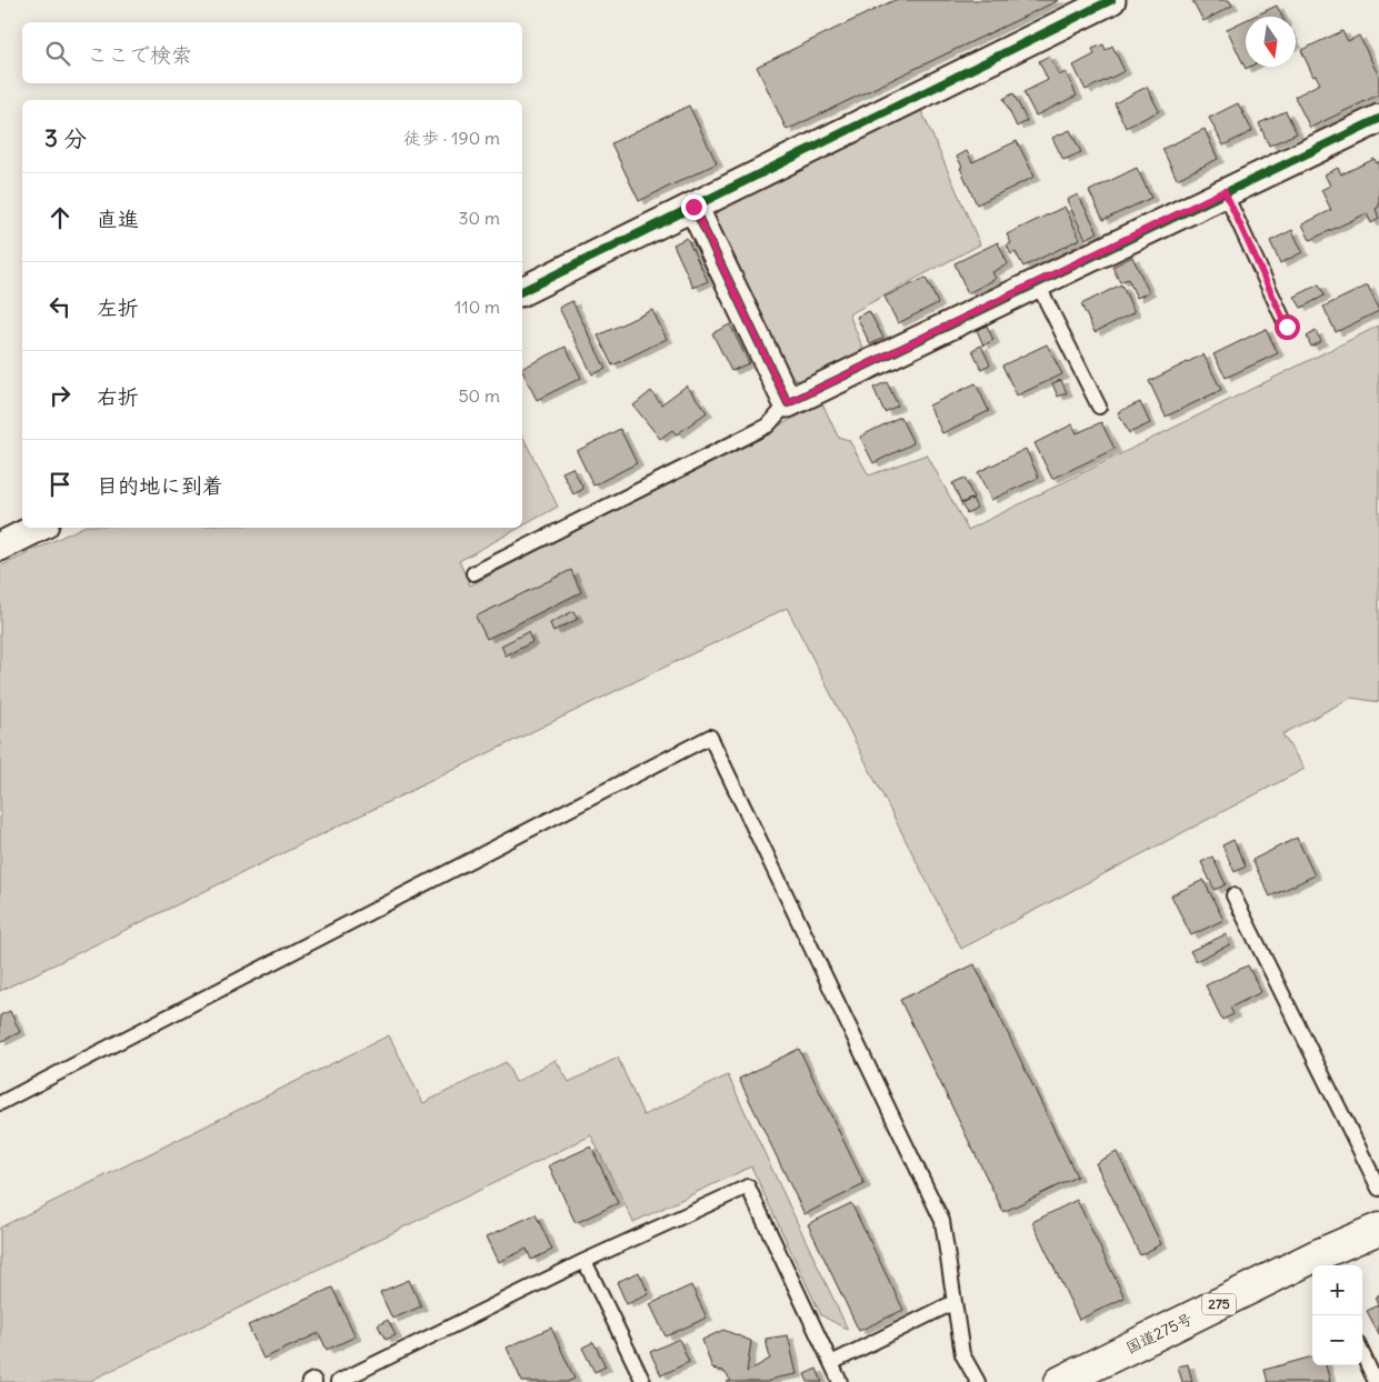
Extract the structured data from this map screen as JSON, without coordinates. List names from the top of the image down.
{
  "streets": {
    "highway": ["275", "国道275号"]
  },
  "north": "bottom",
  "page": {
    "search": "ここで検索",
    "heading": ["3 分", "徒歩 · 190 m"],
    "list": [
      ["直進", "30 m"],
      ["左折", "110 m"],
      ["右折", "50 m"],
      "目的地に到着"
    ],
    "map_buttons": ["+", "−"]
  }
}
